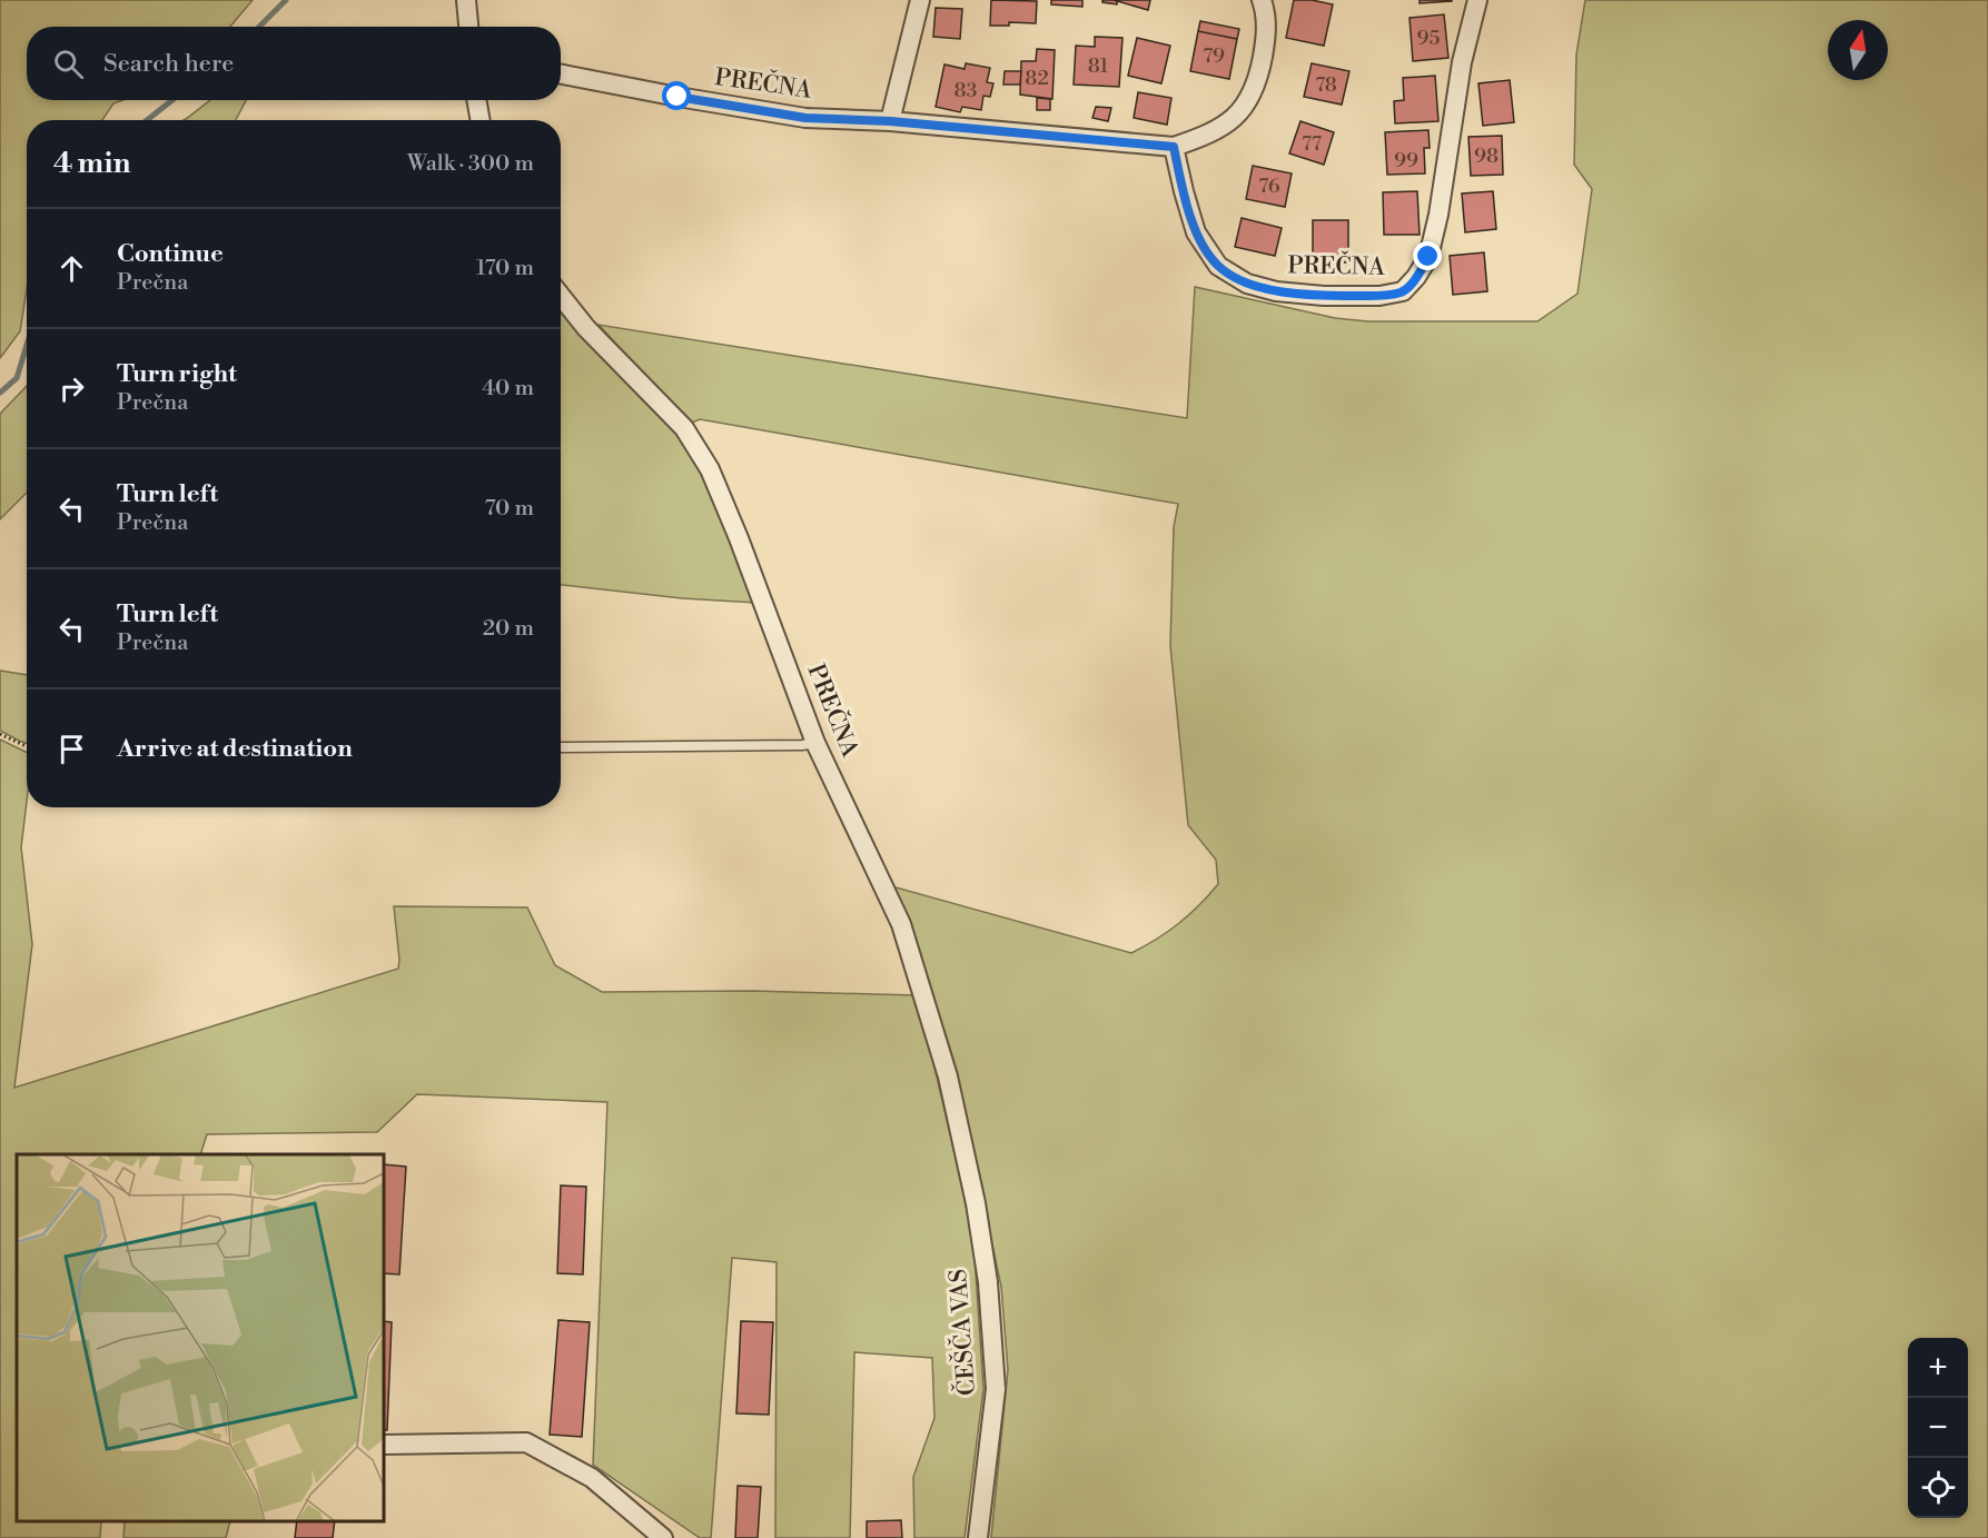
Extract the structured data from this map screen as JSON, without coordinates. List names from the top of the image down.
{
  "streets": {
    "street": ["PREČNA", "ČEŠČA VAS"]
  },
  "crossings": [
    ["PREČNA", "ČEŠČA VAS"]
  ],
  "house_numbers": [
    "95",
    "79",
    "81",
    "82",
    "78",
    "83",
    "77",
    "98",
    "99",
    "76"
  ],
  "north": "top",
  "page": {
    "search": "Search here",
    "heading": ["4 min", "Walk · 300 m"],
    "list": [
      ["Continue", "Prečna", "170 m"],
      ["Turn right", "Prečna", "40 m"],
      ["Turn left", "Prečna", "70 m"],
      ["Turn left", "Prečna", "20 m"],
      "Arrive at destination"
    ],
    "map_buttons": ["+", "−"]
  }
}
